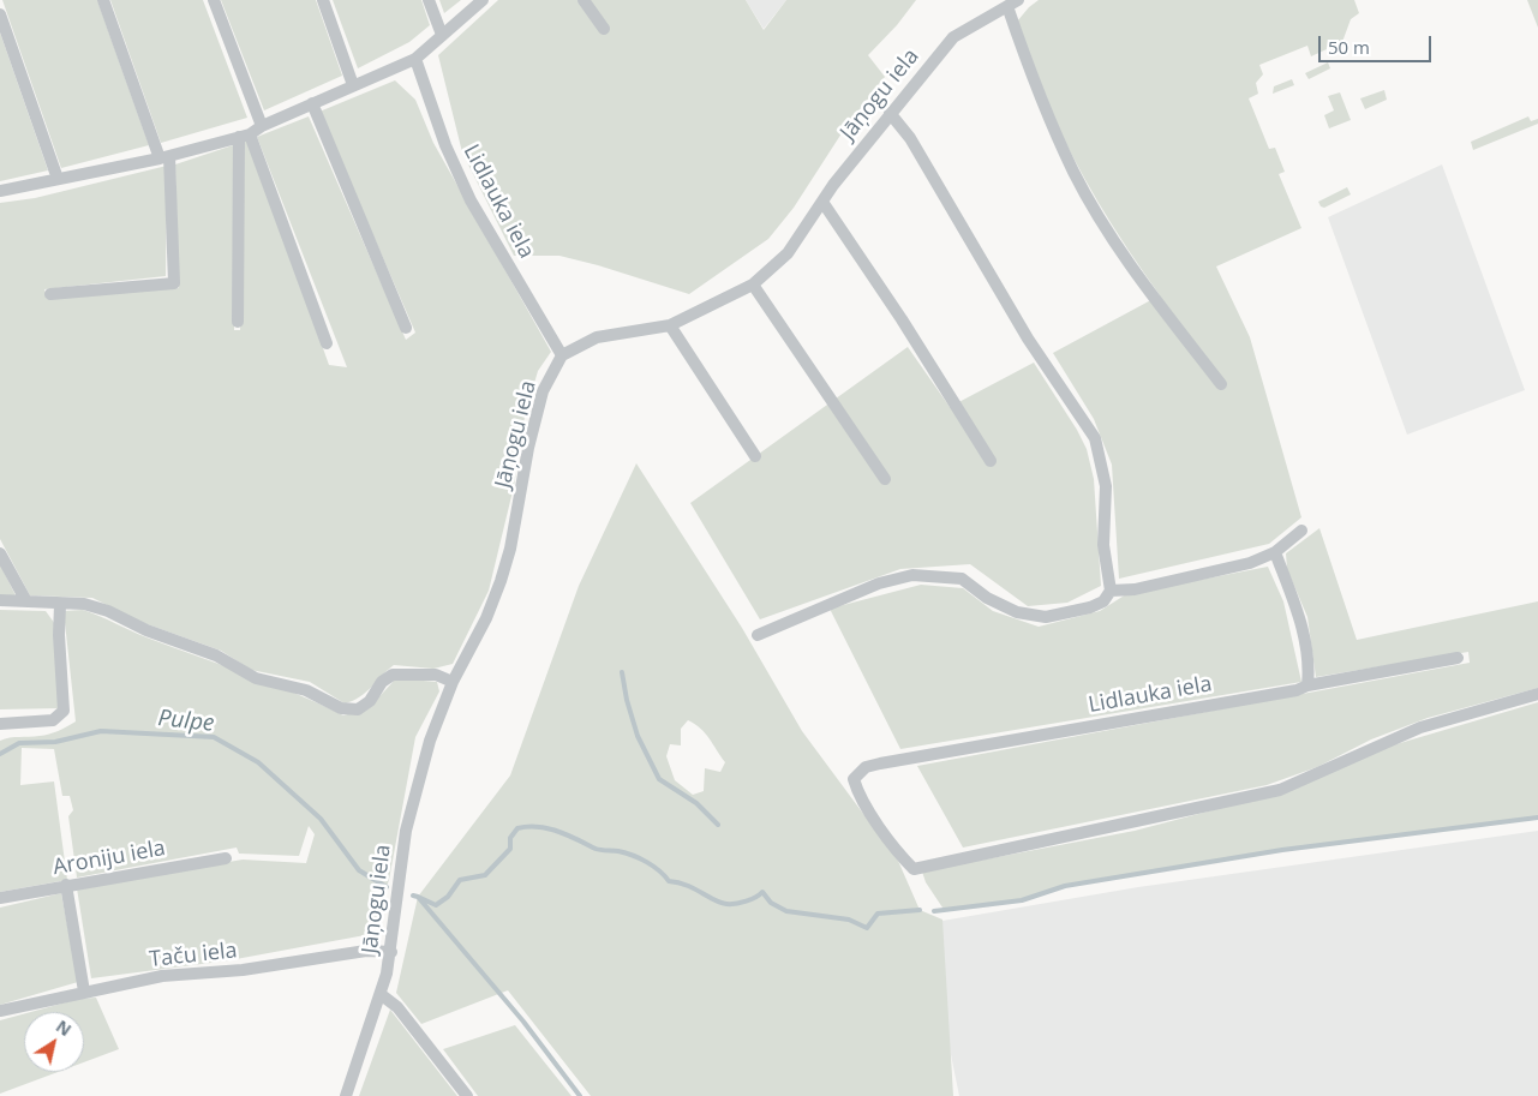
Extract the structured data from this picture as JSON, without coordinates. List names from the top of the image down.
{
  "streets": {
    "street": [
      "Jāņogu iela",
      "Lidlauka iela",
      "Aroniju iela",
      "Taču iela"
    ]
  },
  "crossings": [
    ["Jāņogu iela", "Lidlauka iela"],
    ["Jāņogu iela", "Taču iela"]
  ],
  "water": ["Pulpe"],
  "scale_bar": "50 m",
  "north": "top right"
}
